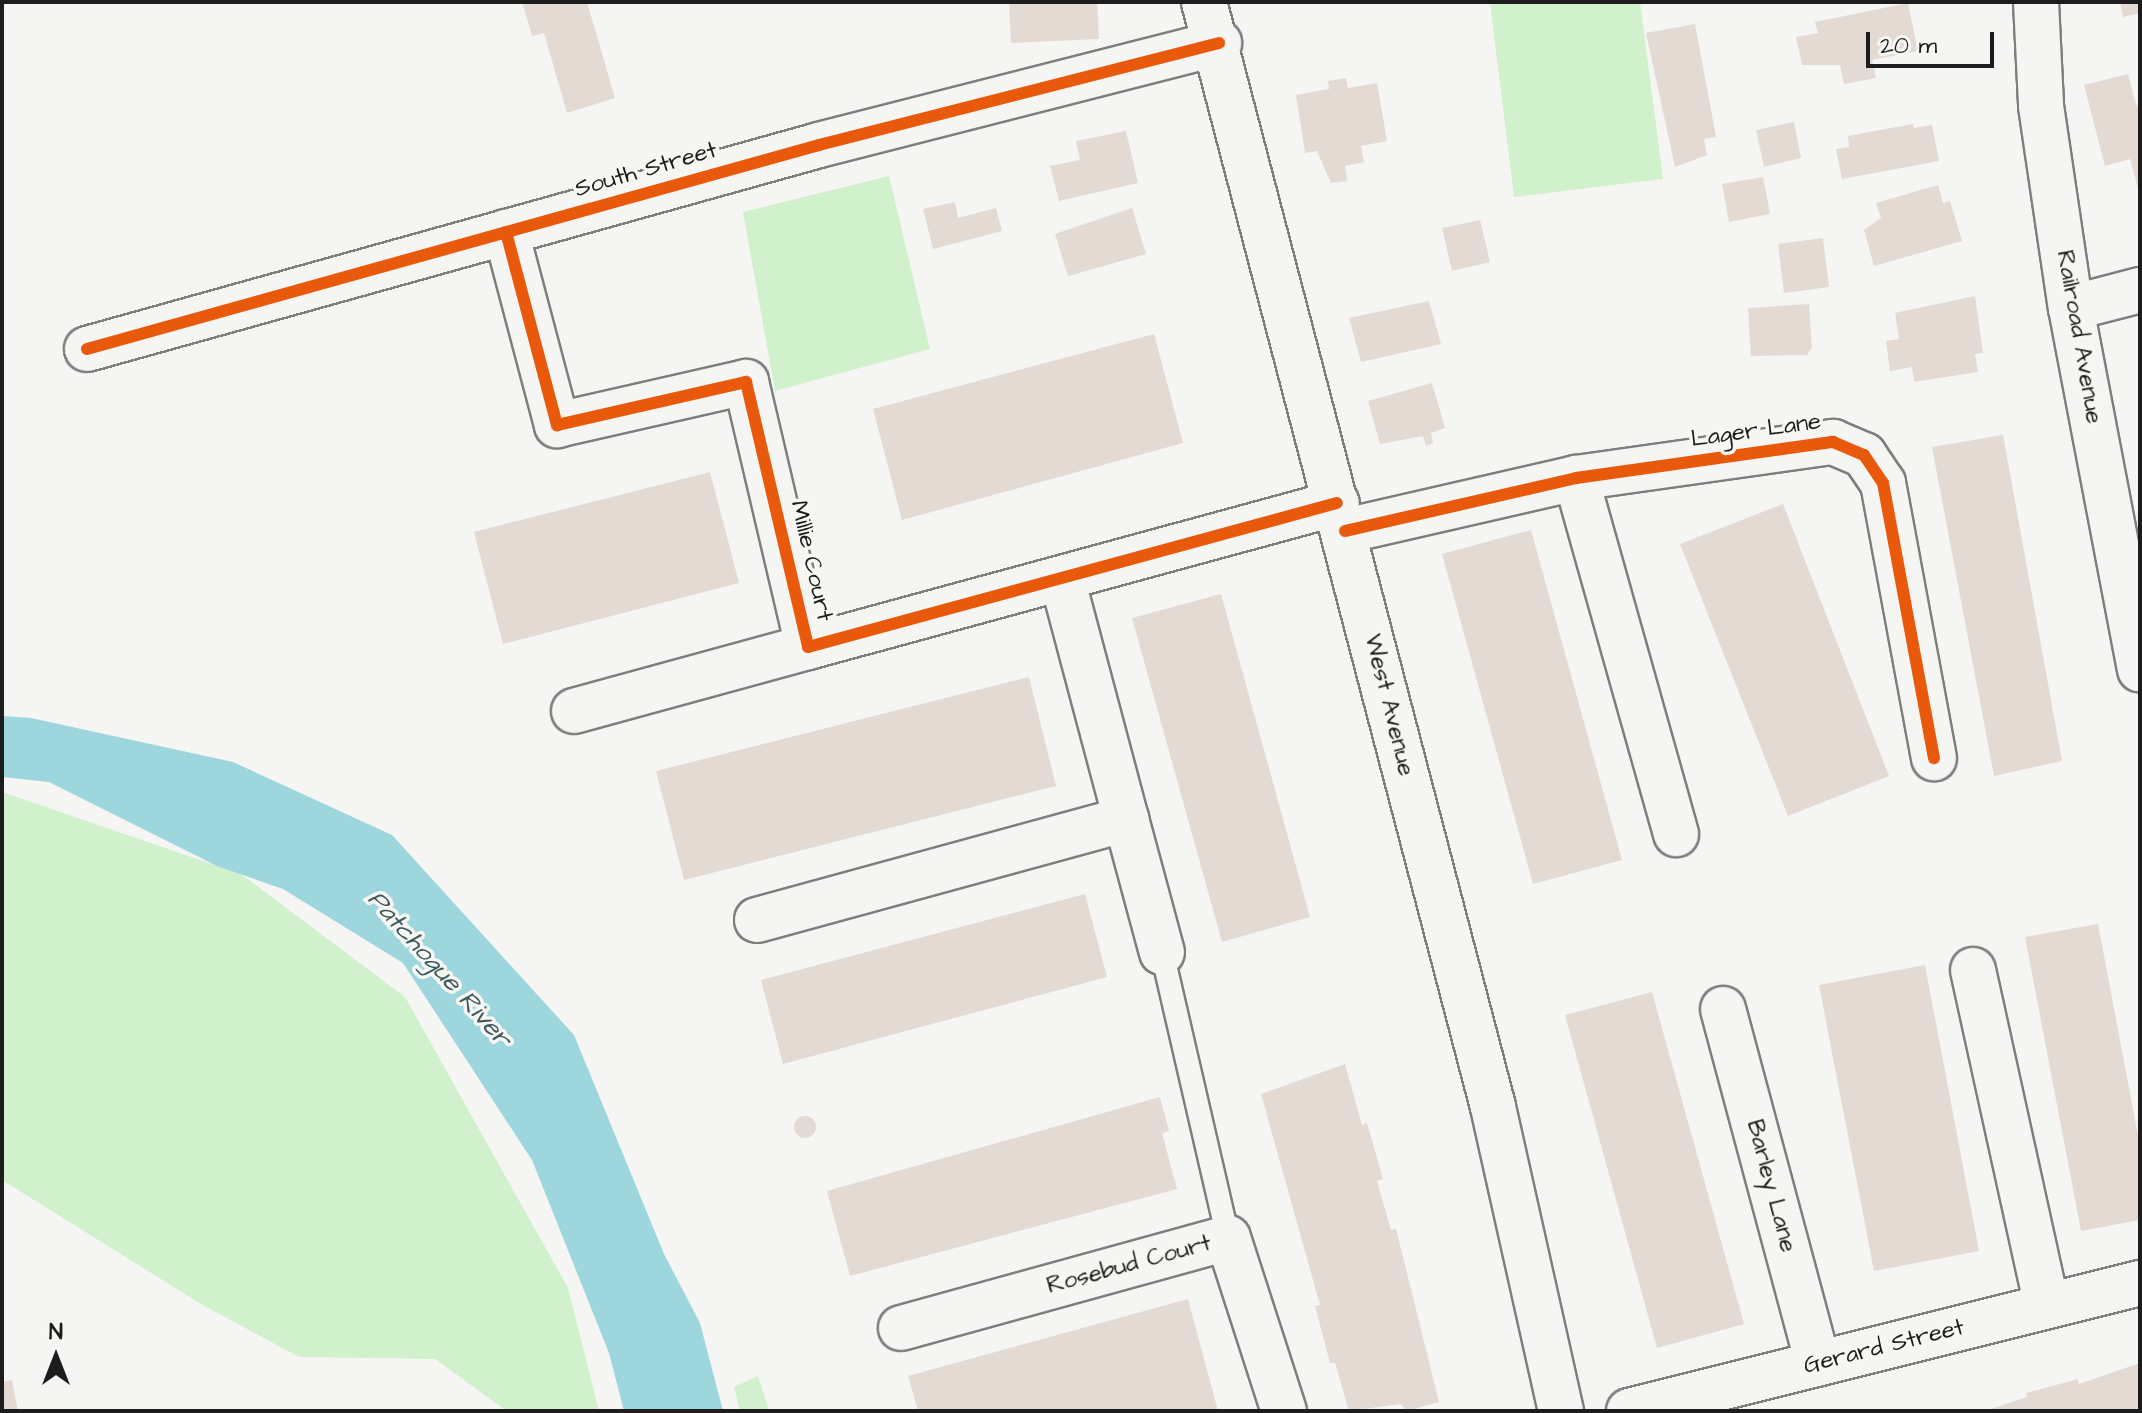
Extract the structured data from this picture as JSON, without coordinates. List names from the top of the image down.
{
  "streets": {
    "street": [
      "South Street",
      "Railroad Avenue",
      "Lager Lane",
      "Millie Court",
      "West Avenue",
      "Barley Lane",
      "Rosebud Court",
      "Gerard Street"
    ]
  },
  "crossings": [
    ["South Street", "Millie Court"],
    ["South Street", "West Avenue"],
    ["Lager Lane", "Millie Court"],
    ["Lager Lane", "West Avenue"],
    ["Millie Court", "West Avenue"],
    ["Barley Lane", "Gerard Street"]
  ],
  "water": ["Patchogue River"],
  "scale_bar": "20 m",
  "north": "top"
}
